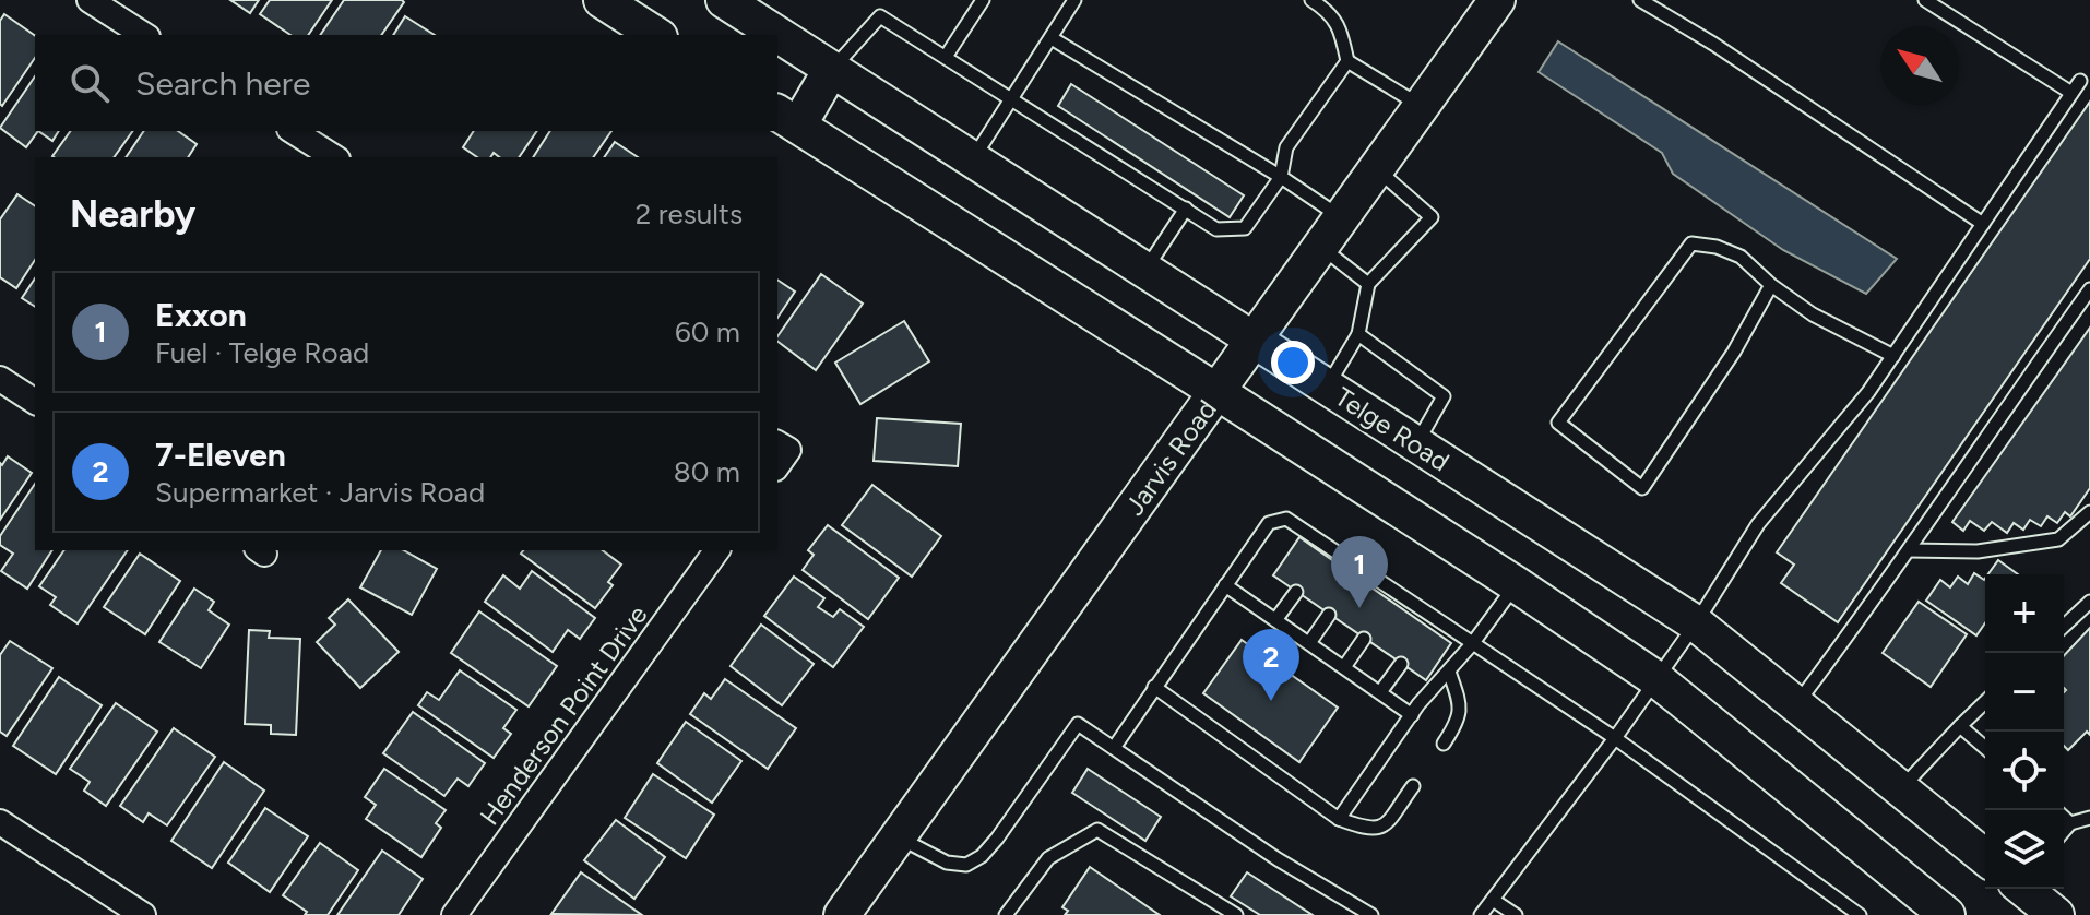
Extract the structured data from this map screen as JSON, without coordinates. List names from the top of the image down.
{
  "streets": {
    "main road": ["Telge Road", "Jarvis Road"],
    "street": ["Henderson Point Drive"]
  },
  "crossings": [
    ["Telge Road", "Jarvis Road"]
  ],
  "north": "top left",
  "page": {
    "search": "Search here",
    "heading": ["Nearby", "2 results"],
    "list": [
      {
        "mark": "1",
        "name": "Exxon",
        "note": "Fuel · Telge Road",
        "value": "60 m"
      },
      {
        "mark": "2",
        "name": "7-Eleven",
        "note": "Supermarket · Jarvis Road",
        "value": "80 m"
      }
    ],
    "pins": ["1", "2"],
    "map_buttons": ["+", "−"]
  }
}
